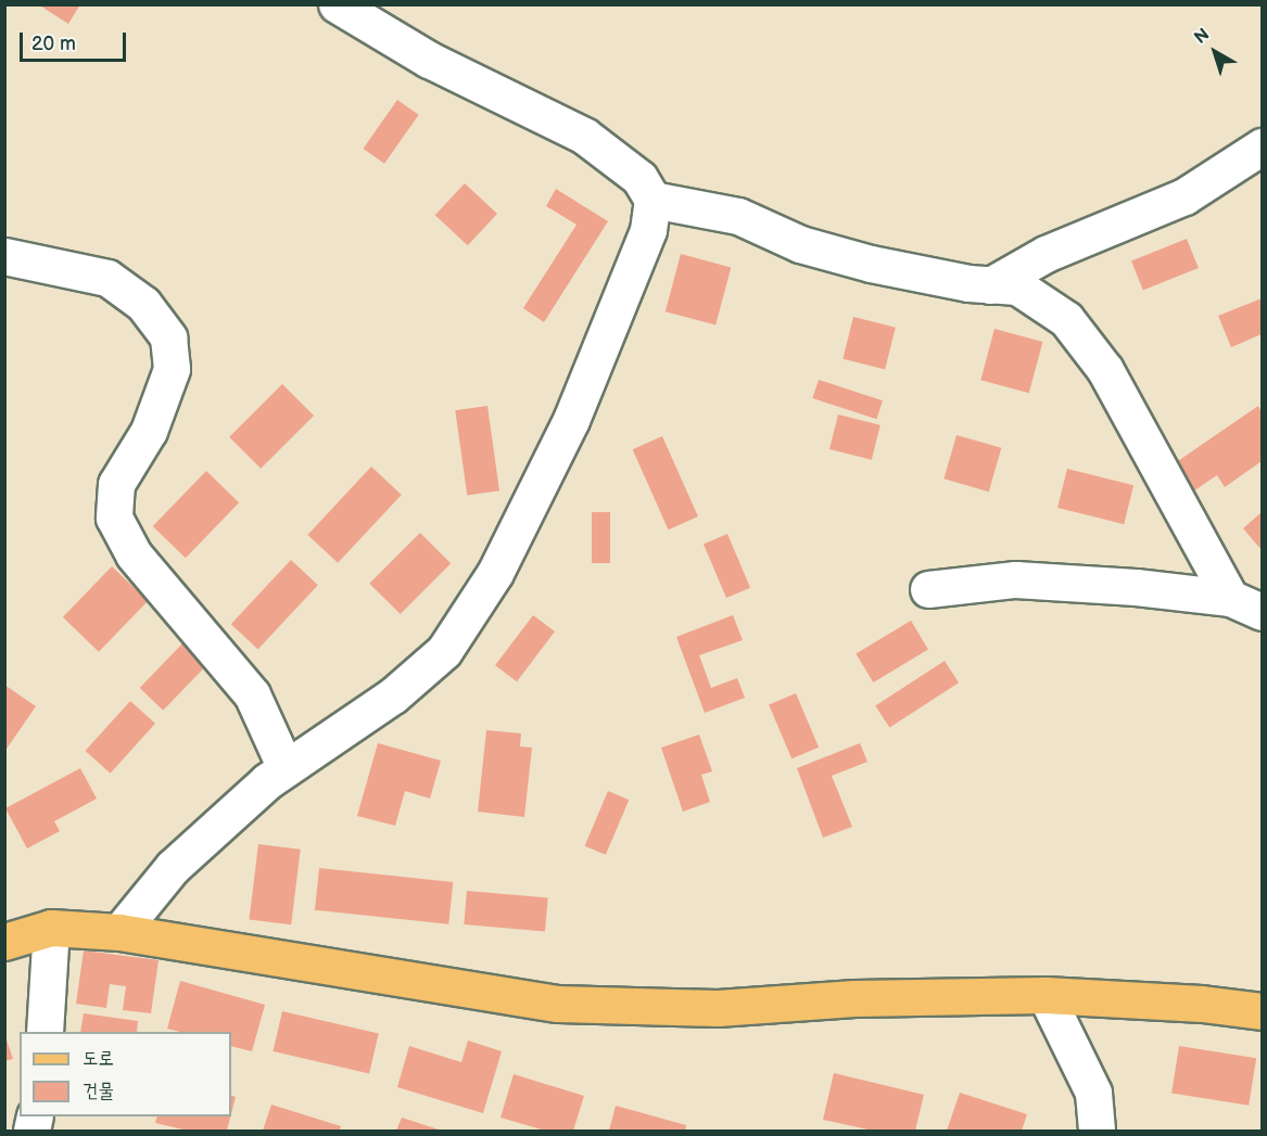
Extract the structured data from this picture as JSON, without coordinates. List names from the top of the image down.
{
  "legend": ["도로", "건물"],
  "scale_bar": "20 m",
  "north": "top left"
}
